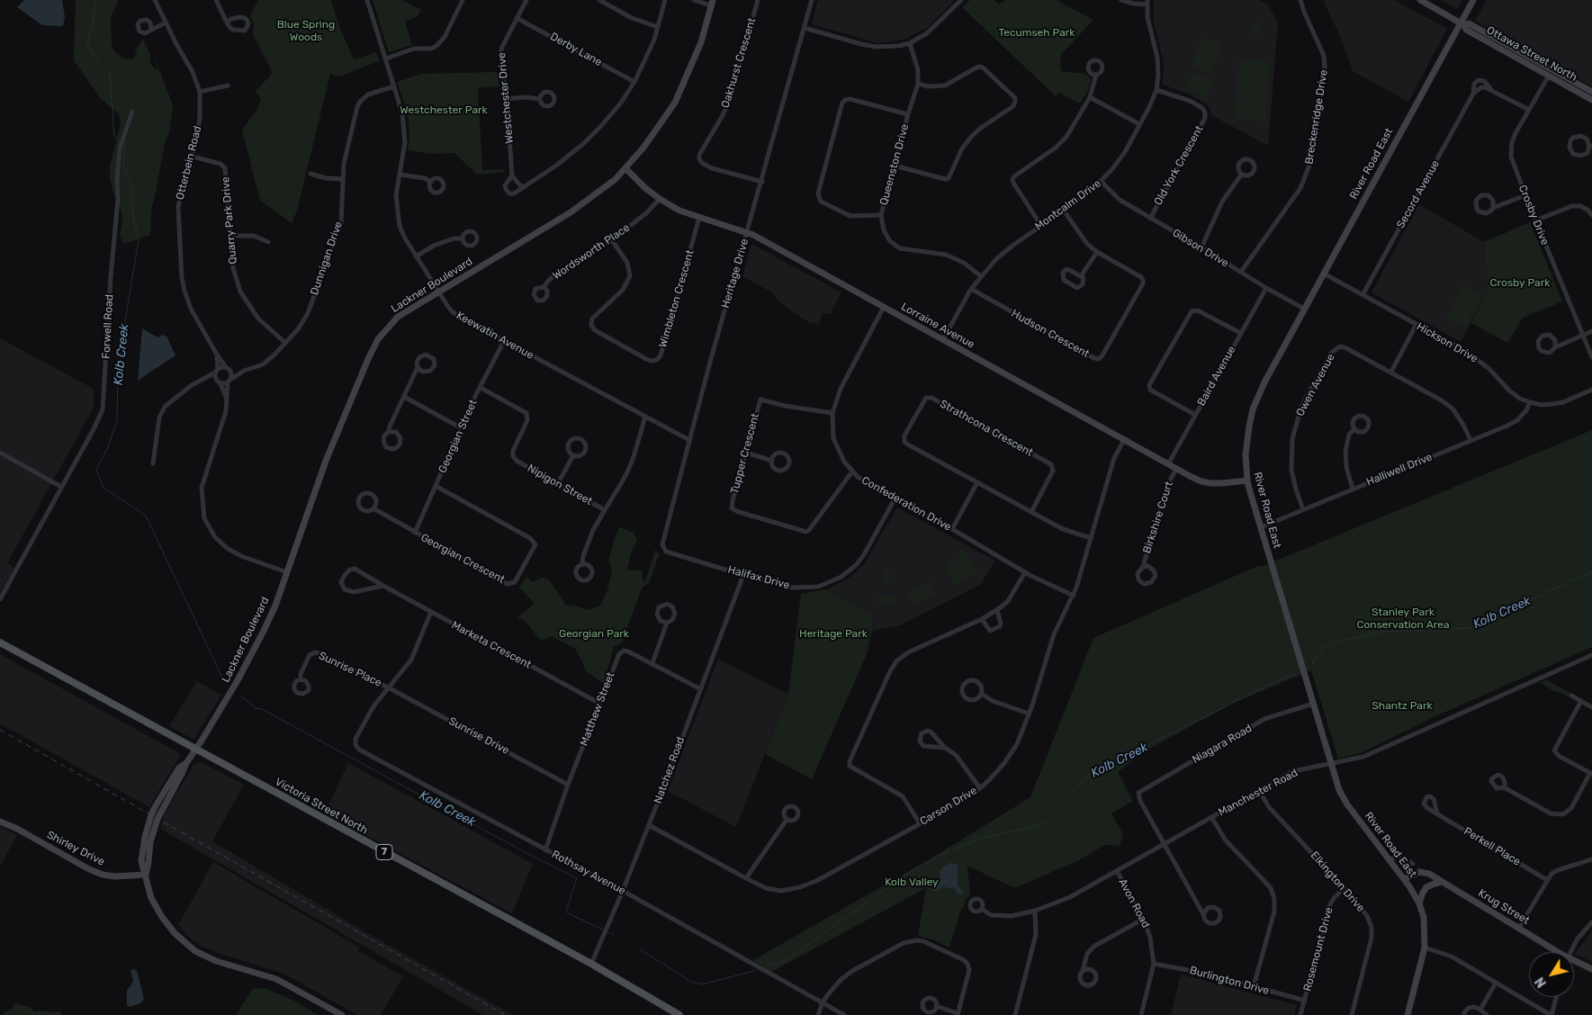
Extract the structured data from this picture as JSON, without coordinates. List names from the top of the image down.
{
  "streets": {
    "main road": ["Victoria Street North", "7"],
    "street": [
      "Derby Lane",
      "Ottawa Street North",
      "Oakhurst Crescent",
      "Westchester Drive",
      "Breckenridge Drive",
      "Otterbein Road",
      "River Road East",
      "Queenston Drive",
      "Old York Crescent",
      "Secord Avenue",
      "Montcalm Drive",
      "Crosby Drive",
      "Quarry Park Drive",
      "Gibson Drive",
      "Wordsworth Place",
      "Dunnigan Drive",
      "Heritage Drive",
      "Lackner Boulevard",
      "Wimbleton Crescent",
      "Lorraine Avenue",
      "Forwell Road",
      "Hudson Crescent",
      "Keewatin Avenue",
      "Hickson Drive",
      "Baird Avenue",
      "Owen Avenue",
      "Strathcona Crescent",
      "Georgian Street",
      "Tupper Crescent",
      "Halliwell Drive",
      "Nipigon Street",
      "Confederation Drive",
      "Birkshire Court",
      "Georgian Crescent",
      "Halifax Drive",
      "Marketa Crescent",
      "Sunrise Place",
      "Matthew Street",
      "Sunrise Drive",
      "Niagara Road",
      "Natchez Road",
      "Manchester Road",
      "Carson Drive",
      "Perkell Place",
      "Shirley Drive",
      "Rothsay Avenue",
      "Elkington Drive",
      "Avon Road",
      "Krug Street",
      "Rosemount Drive",
      "Burlington Drive"
    ]
  },
  "crossings": [
    ["Derby Lane", "Westchester Drive"],
    ["Ottawa Street North", "River Road East"],
    ["Ottawa Street North", "Crosby Drive"],
    ["Oakhurst Crescent", "Heritage Drive"],
    ["Breckenridge Drive", "Gibson Drive"],
    ["Otterbein Road", "Quarry Park Drive"],
    ["Otterbein Road", "Dunnigan Drive"],
    ["River Road East", "Gibson Drive"],
    ["River Road East", "Lorraine Avenue"],
    ["River Road East", "Hickson Drive"],
    ["River Road East", "Halliwell Drive"],
    ["River Road East", "Niagara Road"],
    ["River Road East", "Manchester Road"],
    ["River Road East", "Krug Street"],
    ["Queenston Drive", "Montcalm Drive"],
    ["Old York Crescent", "Montcalm Drive"],
    ["Old York Crescent", "Gibson Drive"],
    ["Secord Avenue", "Crosby Drive"],
    ["Secord Avenue", "Hickson Drive"],
    ["Montcalm Drive", "Gibson Drive"],
    ["Montcalm Drive", "Lorraine Avenue"],
    ["Montcalm Drive", "Hudson Crescent"],
    ["Quarry Park Drive", "Dunnigan Drive"],
    ["Gibson Drive", "Baird Avenue"],
    ["Wordsworth Place", "Wimbleton Crescent"],
    ["Wordsworth Place", "Lorraine Avenue"],
    ["Dunnigan Drive", "Keewatin Avenue"],
    ["Heritage Drive", "Lorraine Avenue"],
    ["Heritage Drive", "Keewatin Avenue"],
    ["Heritage Drive", "Halifax Drive"],
    ["Lackner Boulevard", "Lorraine Avenue"],
    ["Lackner Boulevard", "Keewatin Avenue"],
    ["Lackner Boulevard", "Victoria Street North"],
    ["Lackner Boulevard", "Shirley Drive"],
    ["Wimbleton Crescent", "Lorraine Avenue"],
    ["Lorraine Avenue", "Baird Avenue"],
    ["Lorraine Avenue", "Confederation Drive"],
    ["Lorraine Avenue", "Birkshire Court"],
    ["Lorraine Avenue", "Carson Drive"],
    ["Keewatin Avenue", "Georgian Street"],
    ["Keewatin Avenue", "Nipigon Street"],
    ["Hickson Drive", "Halliwell Drive"],
    ["Owen Avenue", "Halliwell Drive"],
    ["Strathcona Crescent", "Carson Drive"],
    ["Georgian Street", "Nipigon Street"],
    ["Georgian Street", "Georgian Crescent"],
    ["Tupper Crescent", "Confederation Drive"],
    ["Confederation Drive", "Halifax Drive"],
    ["Confederation Drive", "Carson Drive"],
    ["Halifax Drive", "Natchez Road"],
    ["Marketa Crescent", "Matthew Street"],
    ["Sunrise Place", "Sunrise Drive"],
    ["Sunrise Place", "Rothsay Avenue"],
    ["Matthew Street", "Sunrise Drive"],
    ["Matthew Street", "Natchez Road"],
    ["Matthew Street", "Rothsay Avenue"],
    ["Sunrise Drive", "Rothsay Avenue"],
    ["Niagara Road", "Manchester Road"],
    ["Natchez Road", "Victoria Street North"],
    ["Natchez Road", "Carson Drive"],
    ["Natchez Road", "Rothsay Avenue"],
    ["Manchester Road", "Elkington Drive"],
    ["Manchester Road", "Avon Road"],
    ["Elkington Drive", "Rosemount Drive"],
    ["Avon Road", "Burlington Drive"],
    ["Rosemount Drive", "Burlington Drive"]
  ],
  "water": ["Kolb Creek"],
  "parks": [
    "Blue Spring Woods",
    "Tecumseh Park",
    "Westchester Park",
    "Crosby Park",
    "Stanley Park Conservation Area",
    "Georgian Park",
    "Heritage Park",
    "Shantz Park",
    "Kolb Valley"
  ],
  "north": "bottom left"
}
